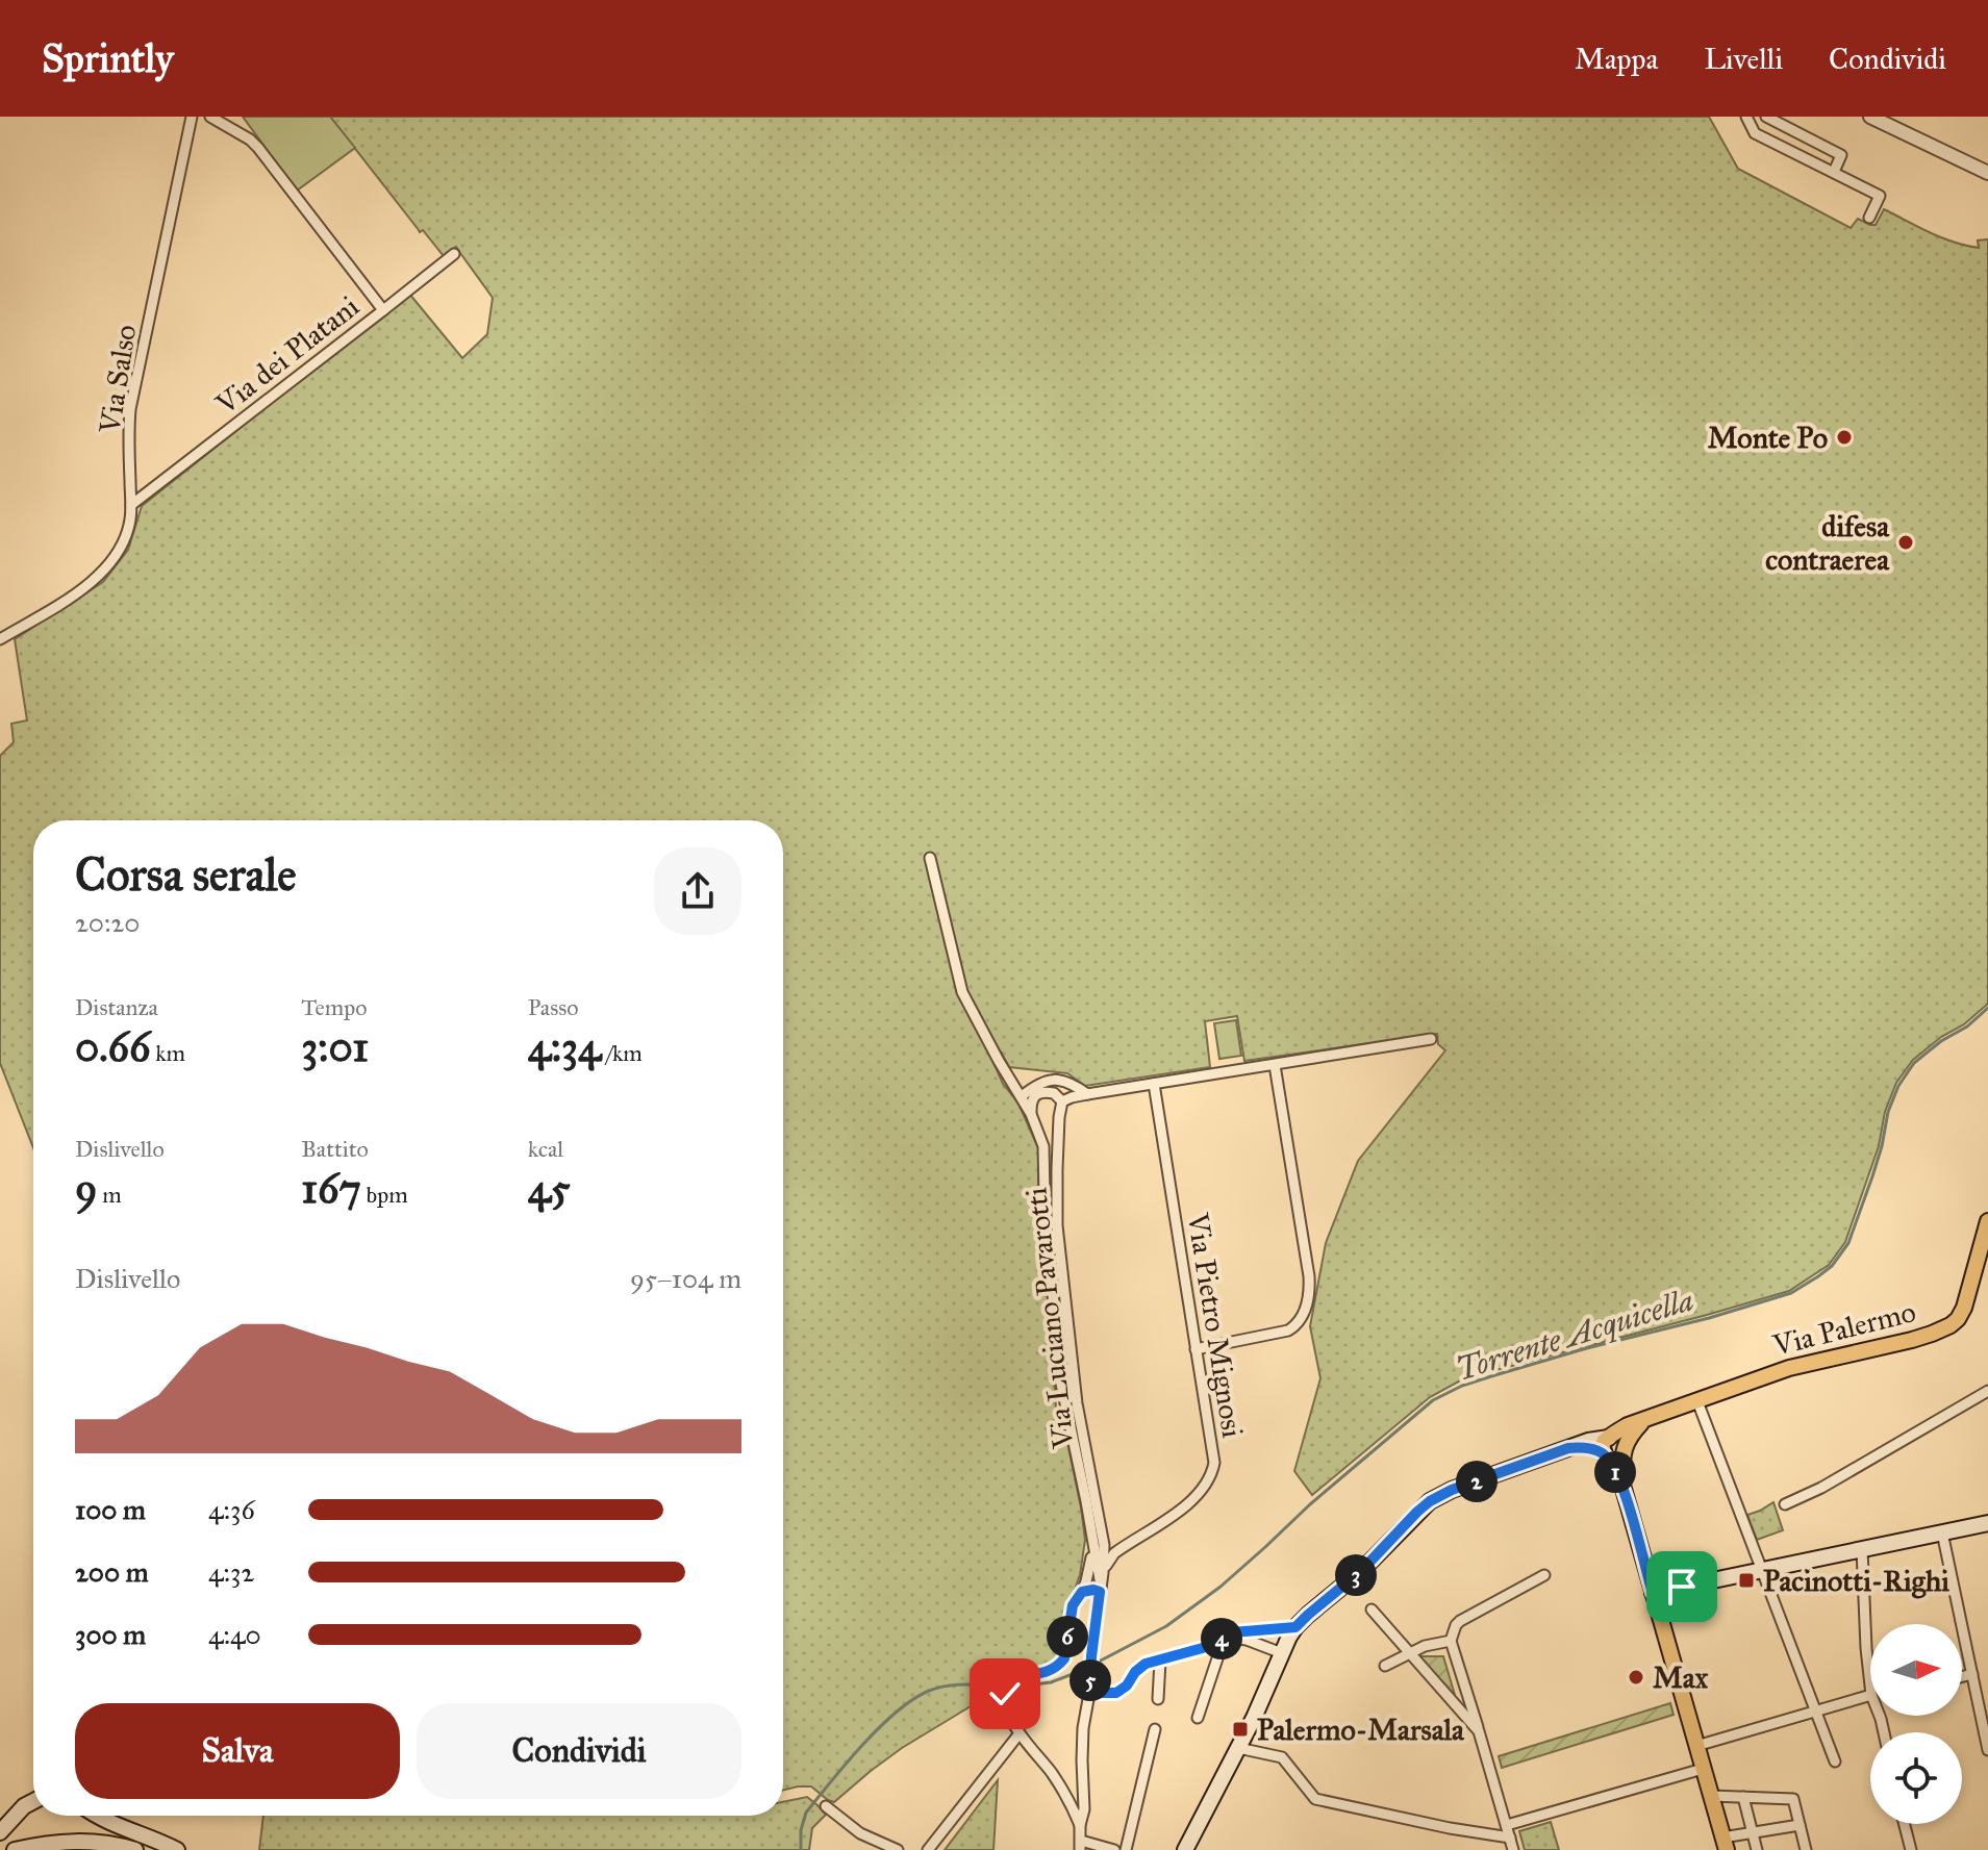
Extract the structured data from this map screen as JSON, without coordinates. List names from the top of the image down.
{
  "streets": {
    "main road": ["Via Palermo"],
    "street": [
      "Via dei Platani",
      "Via Salso",
      "Via Luciano Pavarotti",
      "Via Pietro Mignosi"
    ]
  },
  "crossings": [
    ["Via dei Platani", "Via Salso"],
    ["Via Luciano Pavarotti", "Via Pietro Mignosi"]
  ],
  "water": ["Torrente Acquicella"],
  "places": {
    "other": ["Monte Po", "difesa contraerea", "Max"],
    "transit": ["Pacinotti-Righi", "Palermo-Marsala"]
  },
  "north": "right",
  "page": {
    "header": "Sprintly",
    "nav": ["Mappa", "Livelli", "Condividi"],
    "heading": ["Corsa serale", "20:20"],
    "stats": [
      ["Distanza", "0.66 km"],
      ["Tempo", "3:01"],
      ["Passo", "4:34 /km"],
      ["Dislivello", "9 m"],
      ["Battito", "167 bpm"],
      ["kcal", "45"]
    ],
    "chart": ["Dislivello", "95–104 m"],
    "pins": [
      "1",
      "2",
      "3",
      "6",
      "4",
      "5"
    ],
    "list": [
      {
        "name": "100 m",
        "note": "4:36"
      },
      {
        "name": "200 m",
        "note": "4:32"
      },
      {
        "name": "300 m",
        "note": "4:40"
      }
    ],
    "buttons": ["Salva", "Condividi"]
  }
}
